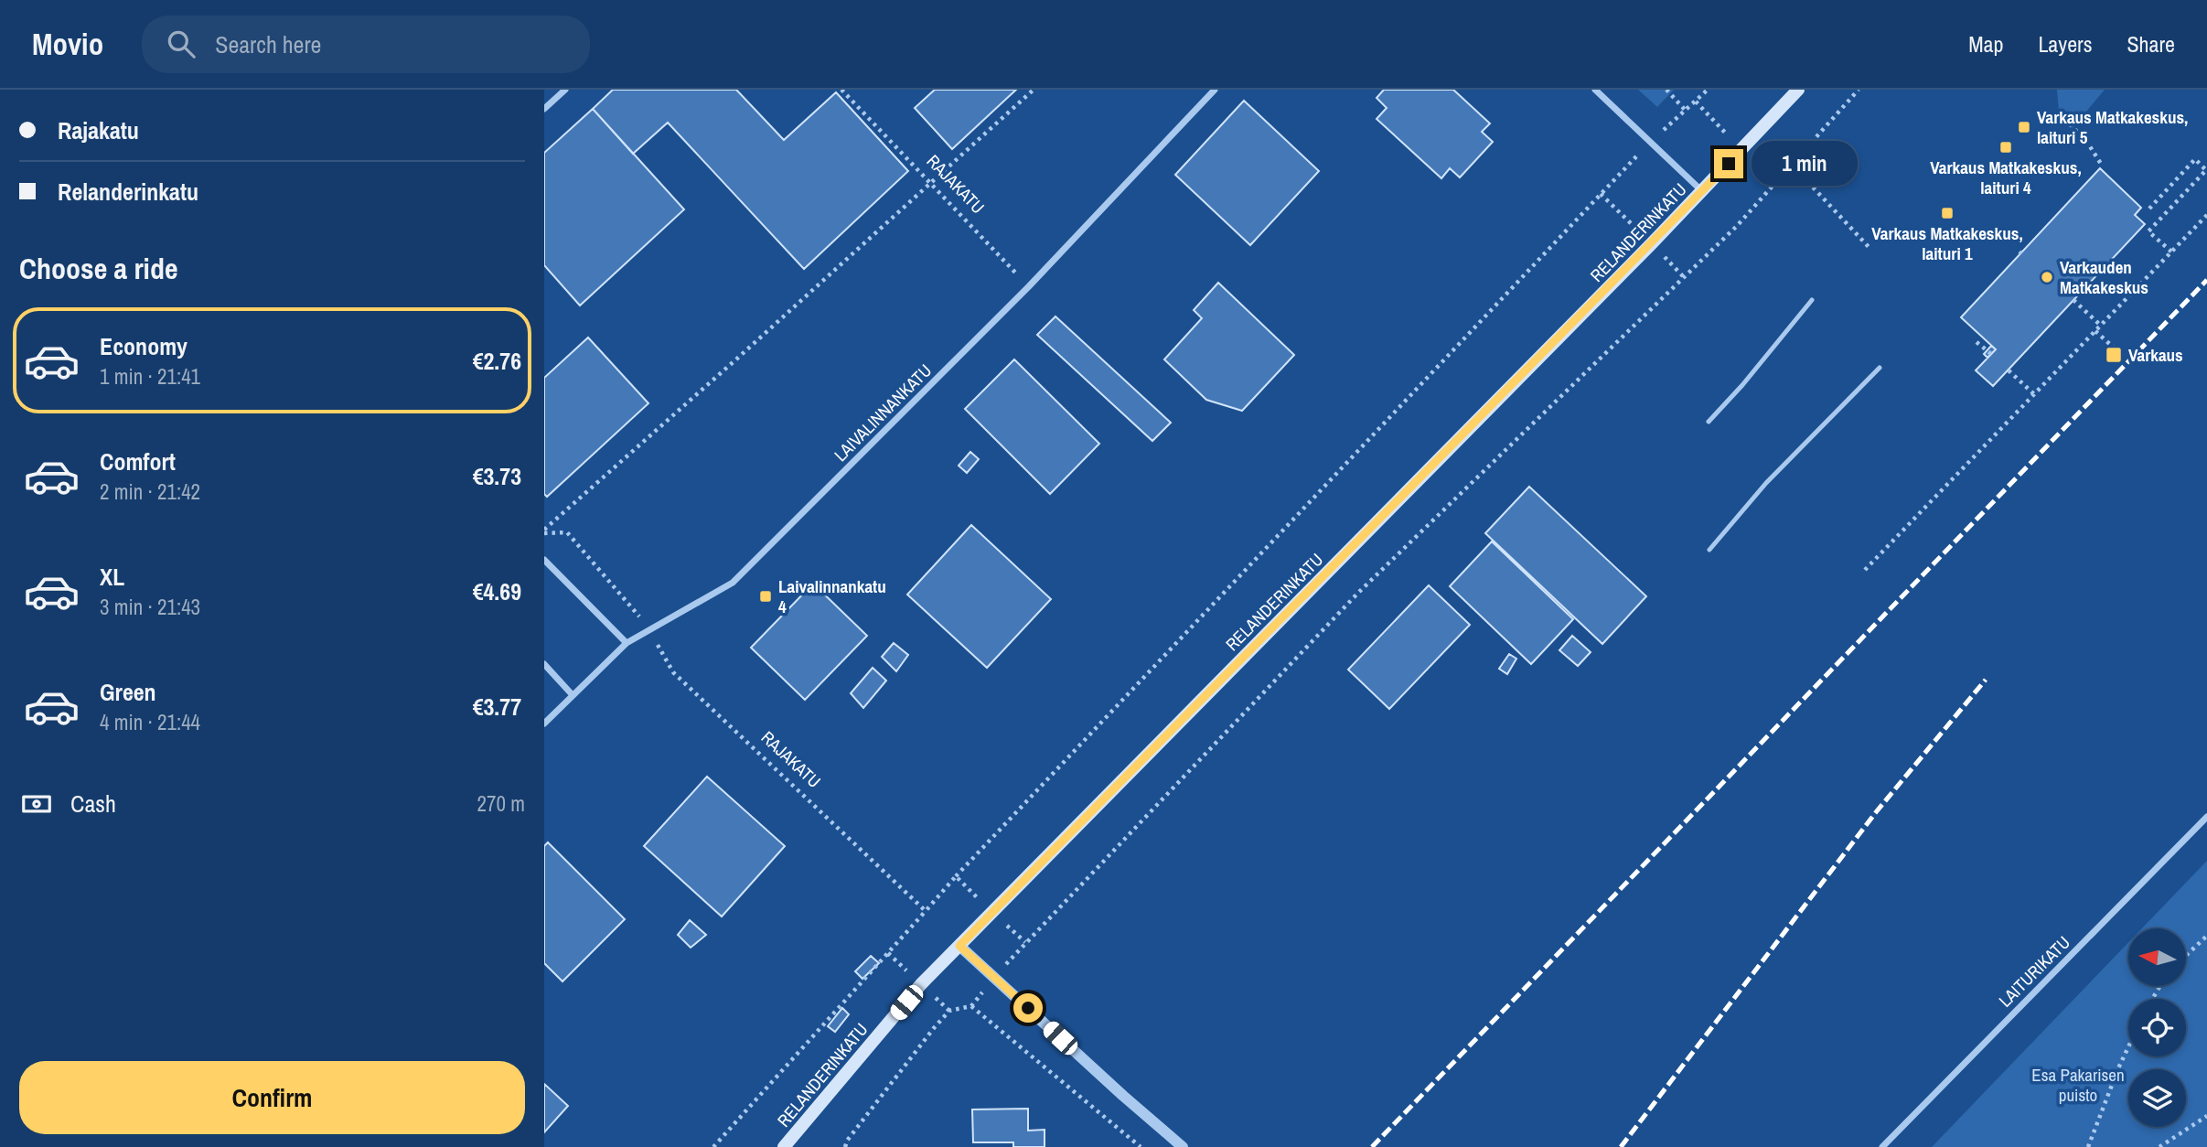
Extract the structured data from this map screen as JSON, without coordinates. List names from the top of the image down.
{
  "streets": {
    "main road": ["RELANDERINKATU"],
    "street": ["LAIVALINNANKATU", "LAITURIKATU"],
    "path": ["RAJAKATU"]
  },
  "crossings": [
    ["RAJAKATU", "LAIVALINNANKATU"]
  ],
  "parks": ["Esa Pakarisen puisto"],
  "places": {
    "transit": [
      "Varkaus Matkakeskus, laituri 5",
      "Varkaus Matkakeskus, laituri 4",
      "Varkaus Matkakeskus, laituri 1",
      "Varkaus",
      "Laivalinnankatu 4"
    ],
    "other": ["Varkauden Matkakeskus"]
  },
  "north": "left",
  "page": {
    "header": "Movio",
    "search": "Search here",
    "nav": ["Map", "Layers", "Share"],
    "banner": ["Rajakatu", "Relanderinkatu"],
    "bubble": "1 min",
    "heading": "Choose a ride",
    "list": [
      {
        "name": "Economy",
        "note": "1 min · 21:41",
        "value": "€2.76"
      },
      {
        "name": "Comfort",
        "note": "2 min · 21:42",
        "value": "€3.73"
      },
      {
        "name": "XL",
        "note": "3 min · 21:43",
        "value": "€4.69"
      },
      {
        "name": "Green",
        "note": "4 min · 21:44",
        "value": "€3.77"
      }
    ],
    "pay": ["Cash", "270 m"],
    "buttons": "Confirm"
  }
}
